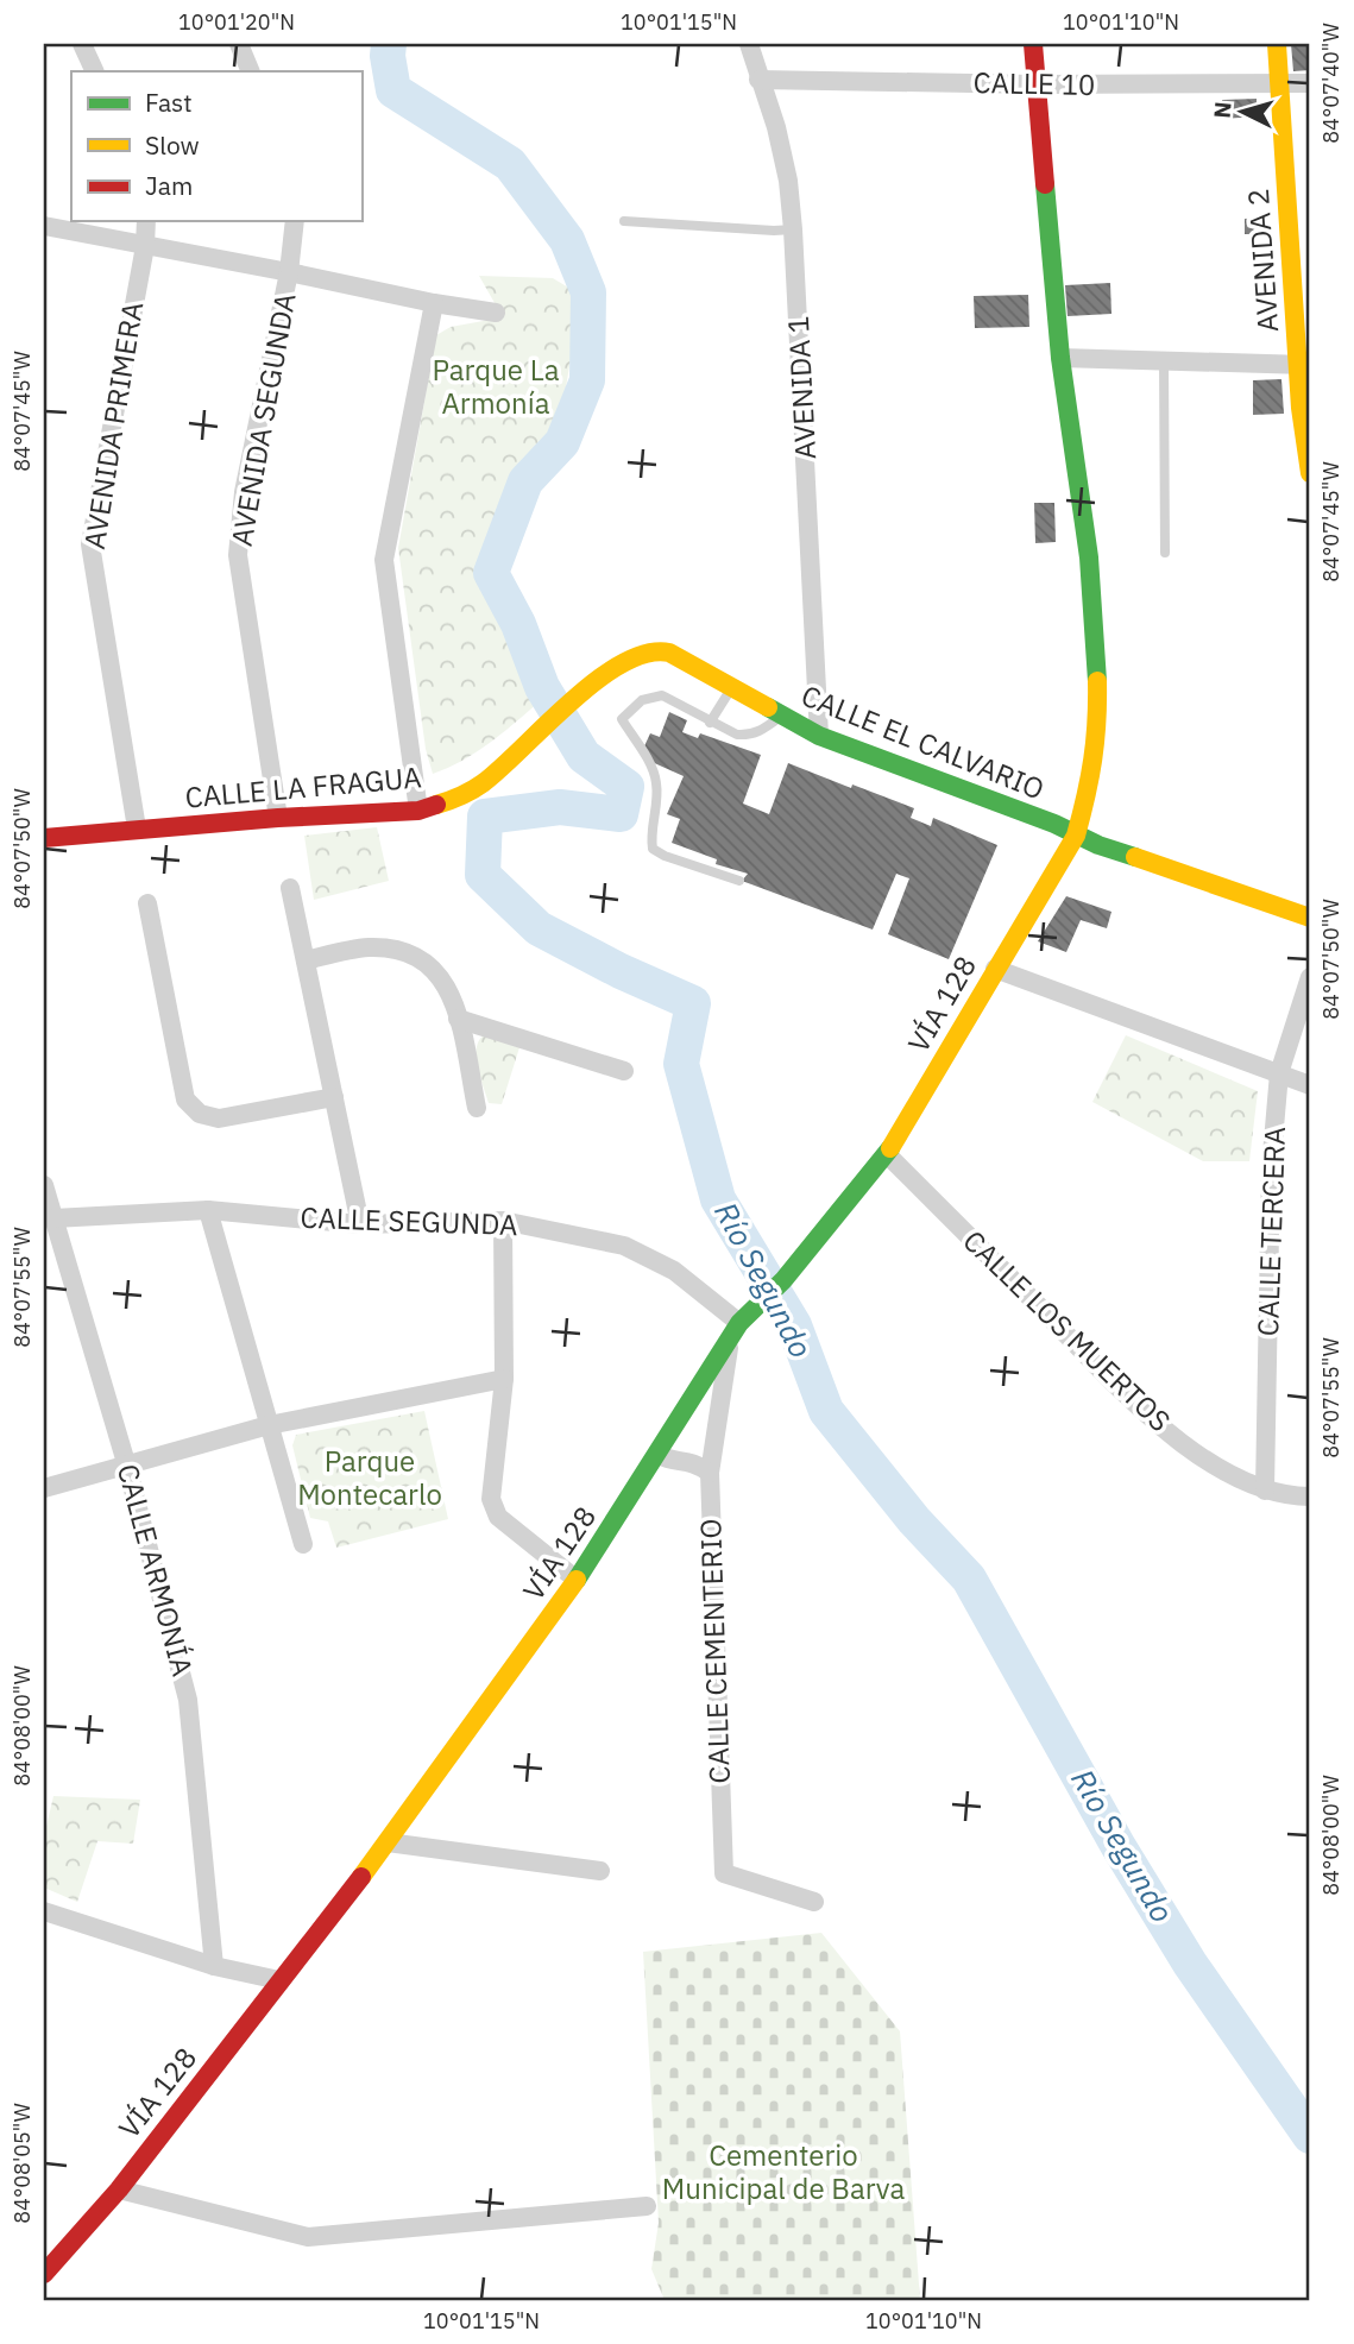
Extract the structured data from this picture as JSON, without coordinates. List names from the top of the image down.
{
  "streets": {
    "main road": [
      "AVENIDA 2",
      "CALLE EL CALVARIO",
      "CALLE LA FRAGUA",
      "VÍA 128"
    ],
    "street": [
      "CALLE 10",
      "AVENIDA 1",
      "AVENIDA SEGUNDA",
      "AVENIDA PRIMERA",
      "CALLE SEGUNDA",
      "CALLE TERCERA",
      "CALLE LOS MUERTOS",
      "CALLE ARMONÍA",
      "CALLE CEMENTERIO"
    ]
  },
  "crossings": [
    ["CALLE 10", "AVENIDA 2"],
    ["CALLE 10", "AVENIDA 1"],
    ["CALLE 10", "VÍA 128"],
    ["AVENIDA 1", "CALLE EL CALVARIO"],
    ["AVENIDA SEGUNDA", "CALLE LA FRAGUA"],
    ["AVENIDA PRIMERA", "CALLE LA FRAGUA"],
    ["CALLE EL CALVARIO", "CALLE LA FRAGUA"],
    ["CALLE EL CALVARIO", "VÍA 128"],
    ["VÍA 128", "CALLE SEGUNDA"],
    ["VÍA 128", "CALLE LOS MUERTOS"],
    ["VÍA 128", "CALLE CEMENTERIO"],
    ["CALLE SEGUNDA", "CALLE ARMONÍA"],
    ["CALLE SEGUNDA", "CALLE CEMENTERIO"],
    ["CALLE TERCERA", "CALLE LOS MUERTOS"]
  ],
  "water": ["Río Segundo"],
  "parks": ["Parque La Armonía", "Parque Montecarlo", "Cementerio Municipal de Barva"],
  "legend": ["Fast", "Slow", "Jam"],
  "north": "left",
  "coordinates": [
    "10°01'20\"N",
    "10°01'15\"N",
    "10°01'10\"N",
    "84°07'40\"W",
    "84°07'45\"W",
    "84°07'50\"W",
    "84°07'55\"W",
    "84°08'00\"W",
    "84°08'05\"W"
  ]
}
